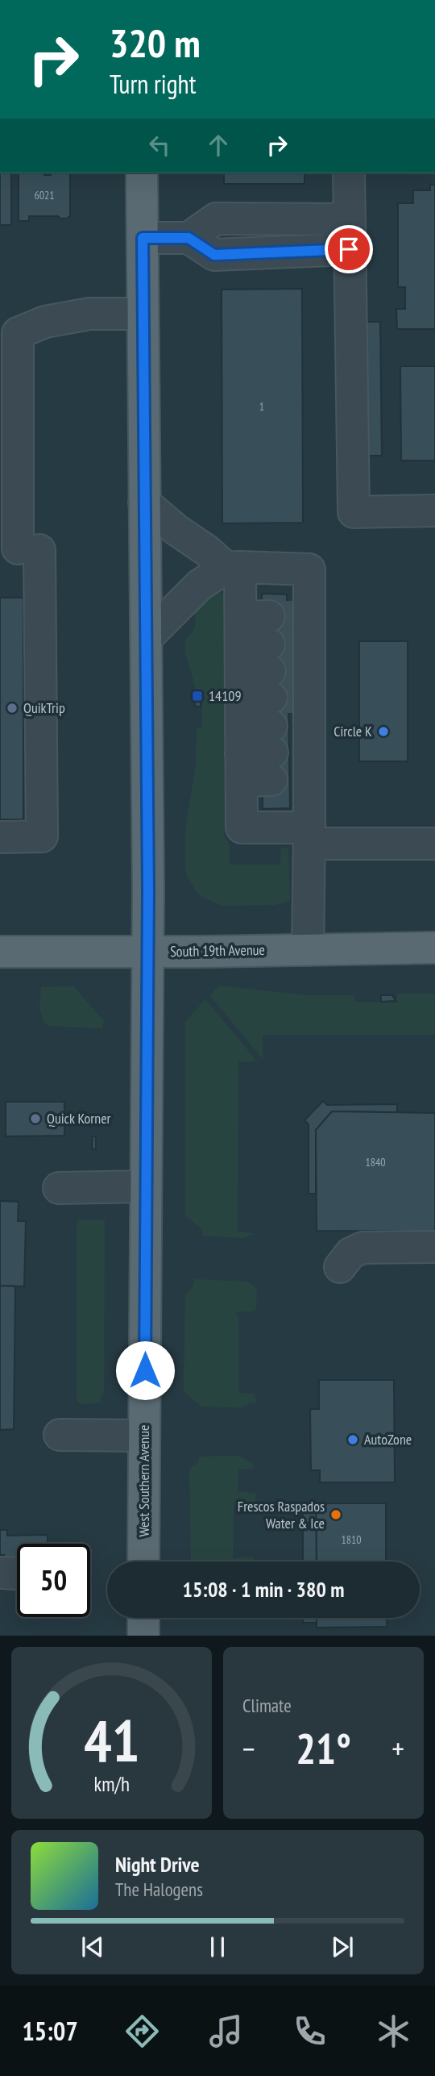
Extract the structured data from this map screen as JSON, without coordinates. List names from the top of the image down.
{
  "streets": {
    "main road": ["South 19th Avenue", "West Southern Avenue"]
  },
  "crossings": [
    ["South 19th Avenue", "West Southern Avenue"]
  ],
  "places": {
    "transit": ["14109"],
    "other": [
      "QuikTrip",
      "Circle K",
      "Quick Korner",
      "AutoZone",
      "Frescos Raspados Water & Ice"
    ]
  },
  "house_numbers": [
    "6021",
    "1",
    "1840",
    "1810"
  ],
  "page": {
    "turn": ["320 m", "Turn right"],
    "limit": "50",
    "trip": "15:08 · 1 min · 380 m",
    "tile": "Climate",
    "heat": ["−", "21°", "+"],
    "song": ["Night Drive", "The Halogens"],
    "tabs": "15:07",
    "gauge": ["41", "km/h"]
  }
}
